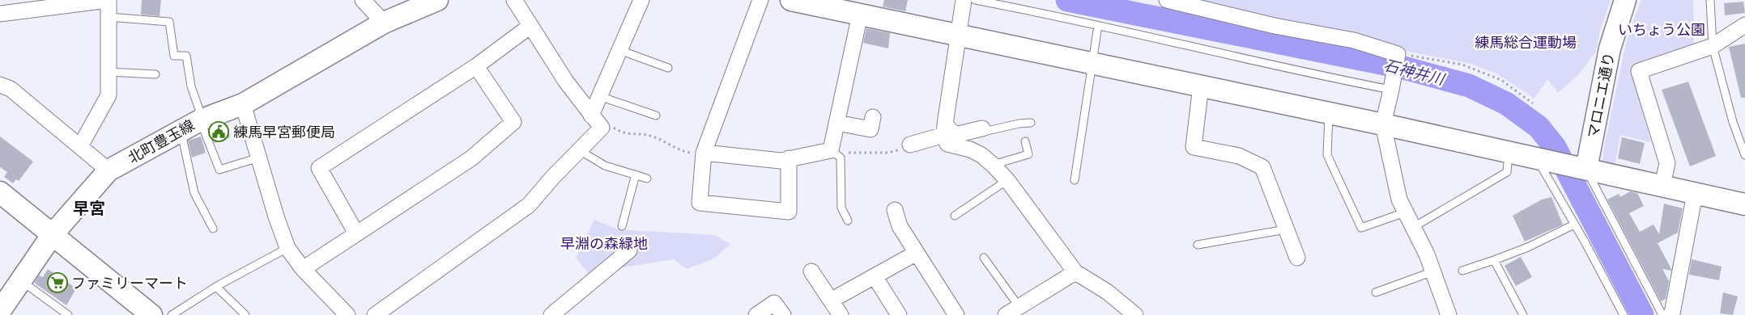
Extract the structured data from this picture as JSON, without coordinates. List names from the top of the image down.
{
  "streets": {
    "street": ["マロニエ通り", "北町豊玉線"]
  },
  "districts": ["早宮"],
  "water": ["石神井川"],
  "parks": ["いちょう公園", "練馬総合運動場", "早淵の森緑地"],
  "places": {
    "public building": ["練馬早宮郵便局"],
    "supermarket": ["ファミリーマート"]
  }
}
